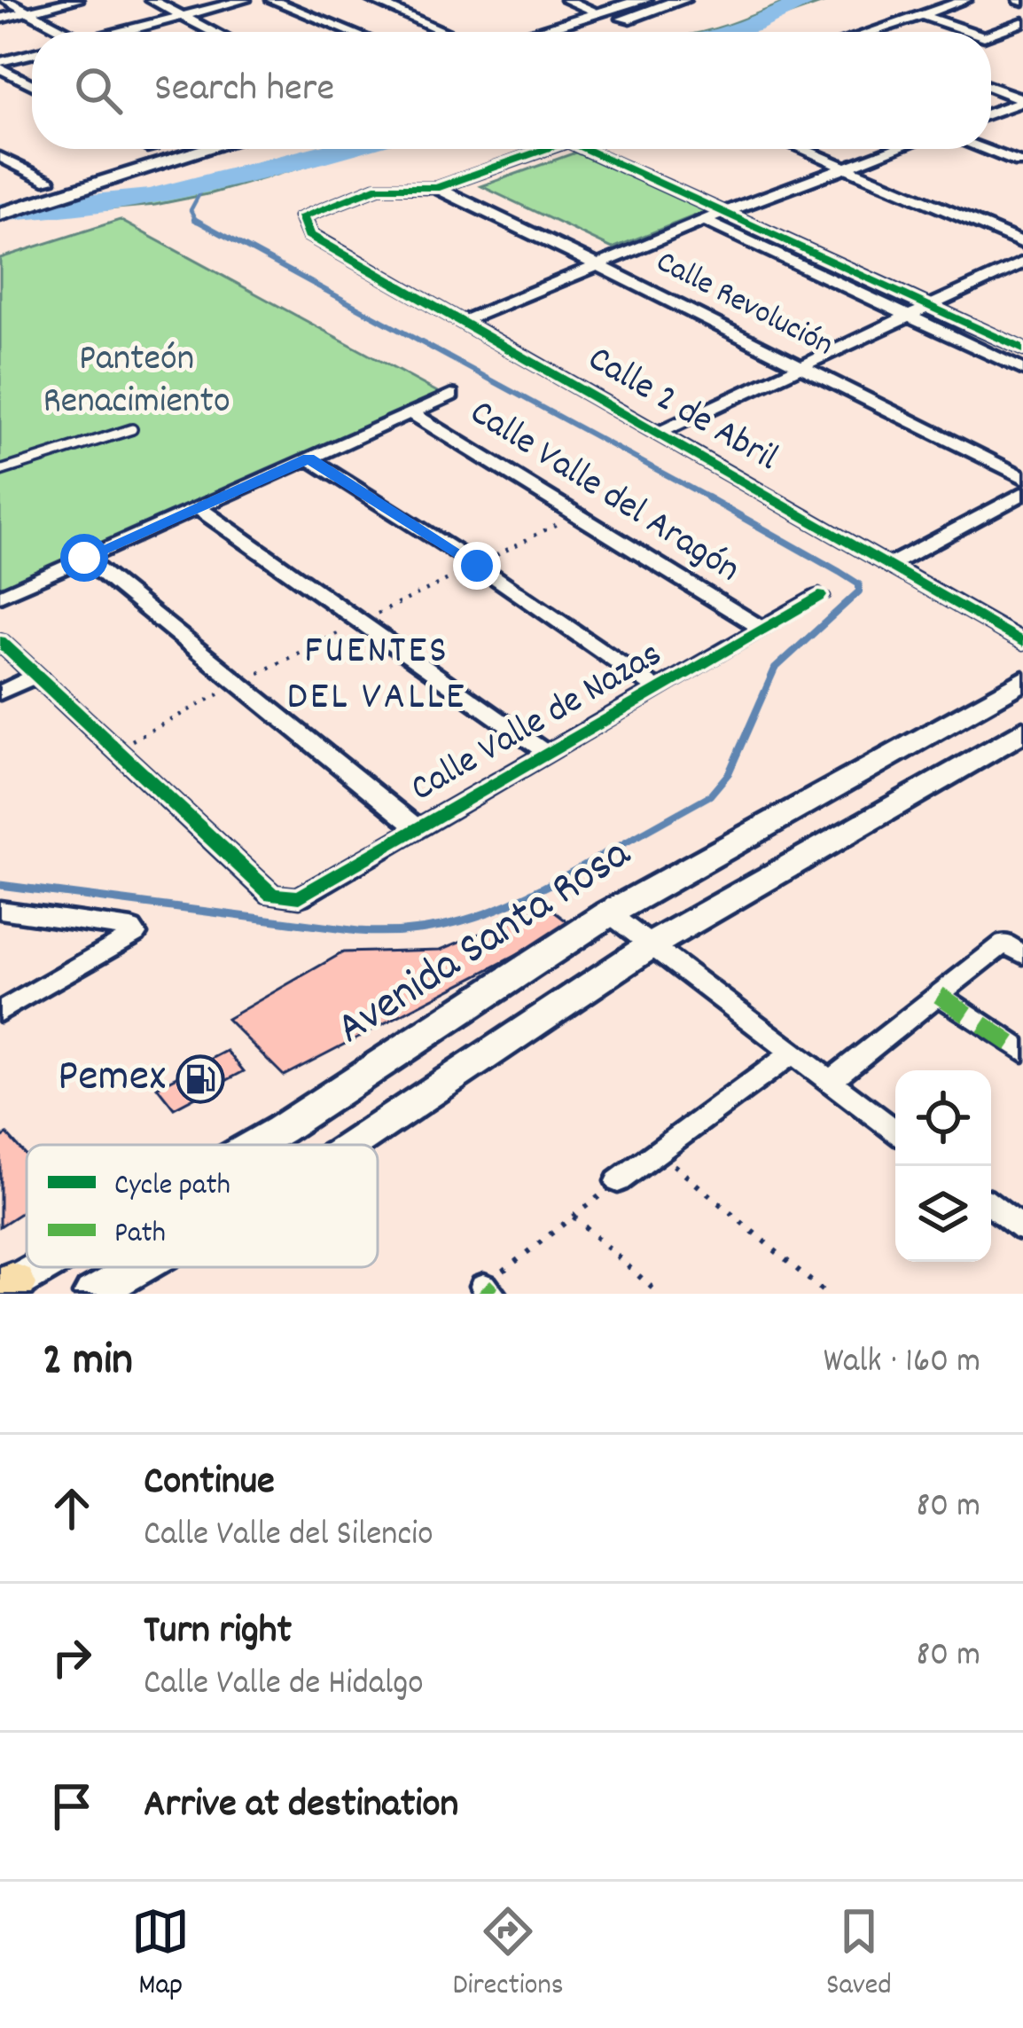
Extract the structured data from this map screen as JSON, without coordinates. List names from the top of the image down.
{
  "streets": {
    "main road": ["Avenida Santa Rosa"],
    "street": [
      "Calle Revolución",
      "Calle 2 de Abril",
      "Calle Valle del Aragón",
      "Calle Valle de Nazas"
    ]
  },
  "crossings": [
    ["Calle Revolución", "Calle 2 de Abril"],
    ["Calle Valle del Aragón", "Calle Valle de Nazas"]
  ],
  "districts": ["FUENTES DEL VALLE"],
  "parks": ["Panteón Renacimiento"],
  "places": {
    "fuel station": ["Pemex"]
  },
  "legend": ["Cycle path", "Path"],
  "page": {
    "search": "Search here",
    "heading": ["2 min", "Walk · 160 m"],
    "list": [
      ["Continue", "Calle Valle del Silencio", "80 m"],
      ["Turn right", "Calle Valle de Hidalgo", "80 m"],
      "Arrive at destination"
    ],
    "nav": ["Map", "Directions", "Saved"]
  }
}
